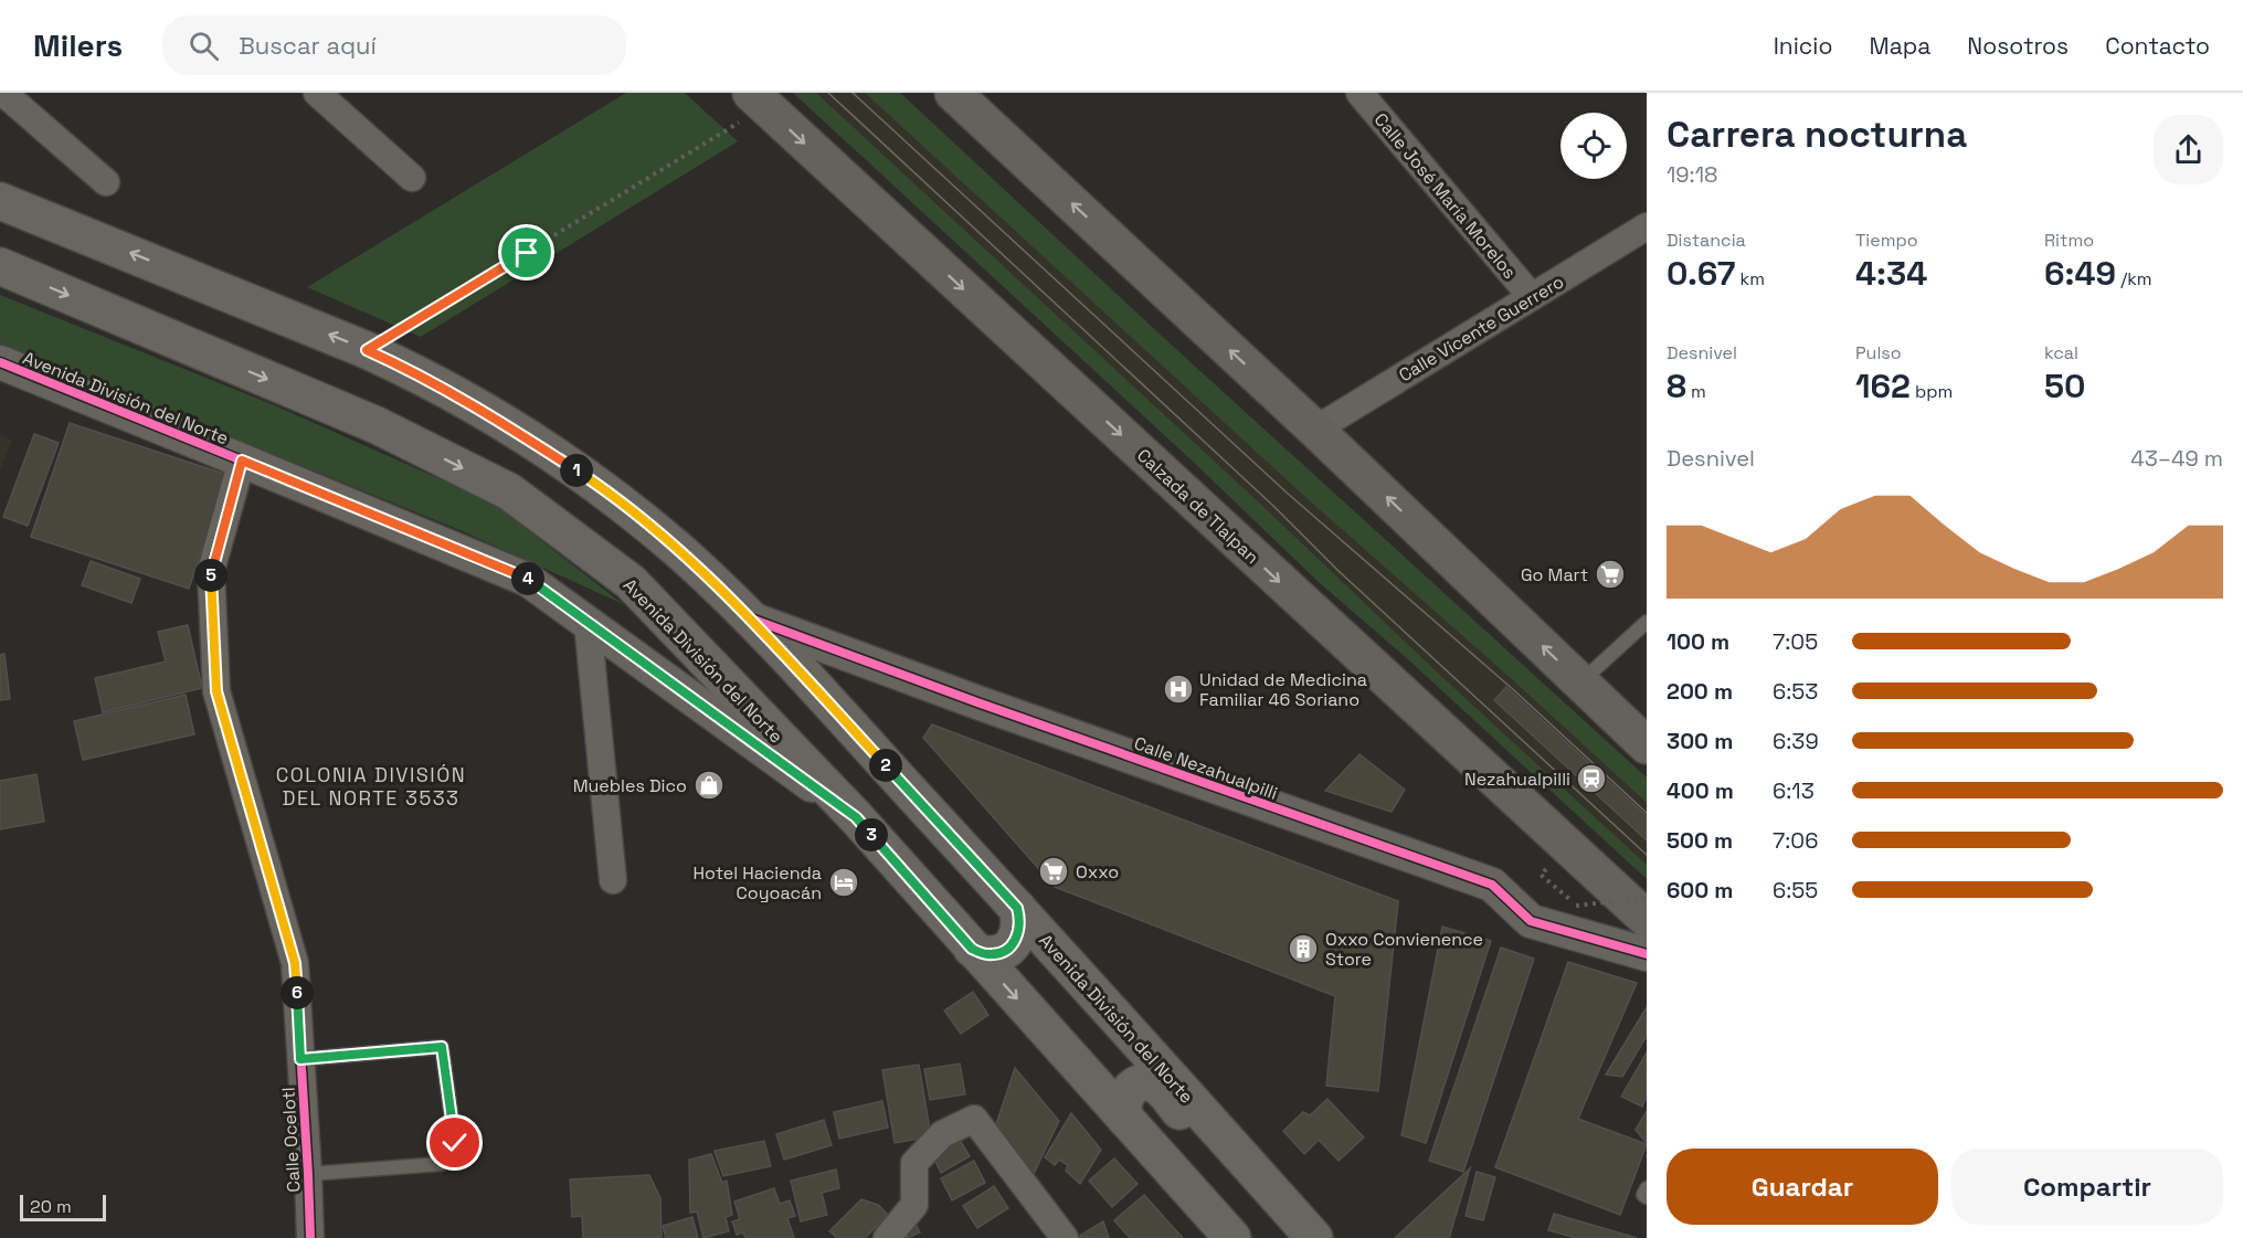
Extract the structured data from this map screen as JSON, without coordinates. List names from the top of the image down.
{
  "streets": {
    "highway": ["Calzada de Tlalpan"],
    "main road": ["Avenida División del Norte"],
    "street": [
      "Calle José María Morelos",
      "Calle Vicente Guerrero",
      "Calle Nezahualpilli",
      "Calle Ocelotl"
    ]
  },
  "crossings": [
    ["Calle José María Morelos", "Calle Vicente Guerrero"],
    ["Avenida División del Norte", "Calle Nezahualpilli"],
    ["Avenida División del Norte", "Calle Ocelotl"]
  ],
  "districts": ["COLONIA DIVISIÓN DEL NORTE 3533"],
  "places": {
    "supermarket": ["Go Mart", "Oxxo"],
    "hospital": ["Unidad de Medicina Familiar 46 Soriano"],
    "station": ["Nezahualpilli"],
    "shop": ["Muebles Dico"],
    "hotel": ["Hotel Hacienda Coyoacán"],
    "building": ["Oxxo Convienence Store"]
  },
  "scale_bar": "20 m",
  "page": {
    "header": "Milers",
    "search": "Buscar aquí",
    "nav": [
      "Inicio",
      "Mapa",
      "Nosotros",
      "Contacto"
    ],
    "heading": ["Carrera nocturna", "19:18"],
    "stats": [
      ["Distancia", "0.67 km"],
      ["Tiempo", "4:34"],
      ["Ritmo", "6:49 /km"],
      ["Desnivel", "8 m"],
      ["Pulso", "162 bpm"],
      ["kcal", "50"]
    ],
    "chart": ["Desnivel", "43–49 m"],
    "pins": [
      "1",
      "5",
      "4",
      "2",
      "3",
      "6"
    ],
    "list": [
      {
        "name": "100 m",
        "note": "7:05"
      },
      {
        "name": "200 m",
        "note": "6:53"
      },
      {
        "name": "300 m",
        "note": "6:39"
      },
      {
        "name": "400 m",
        "note": "6:13"
      },
      {
        "name": "500 m",
        "note": "7:06"
      },
      {
        "name": "600 m",
        "note": "6:55"
      }
    ],
    "buttons": ["Guardar", "Compartir"],
    "scale": "20 m"
  }
}
